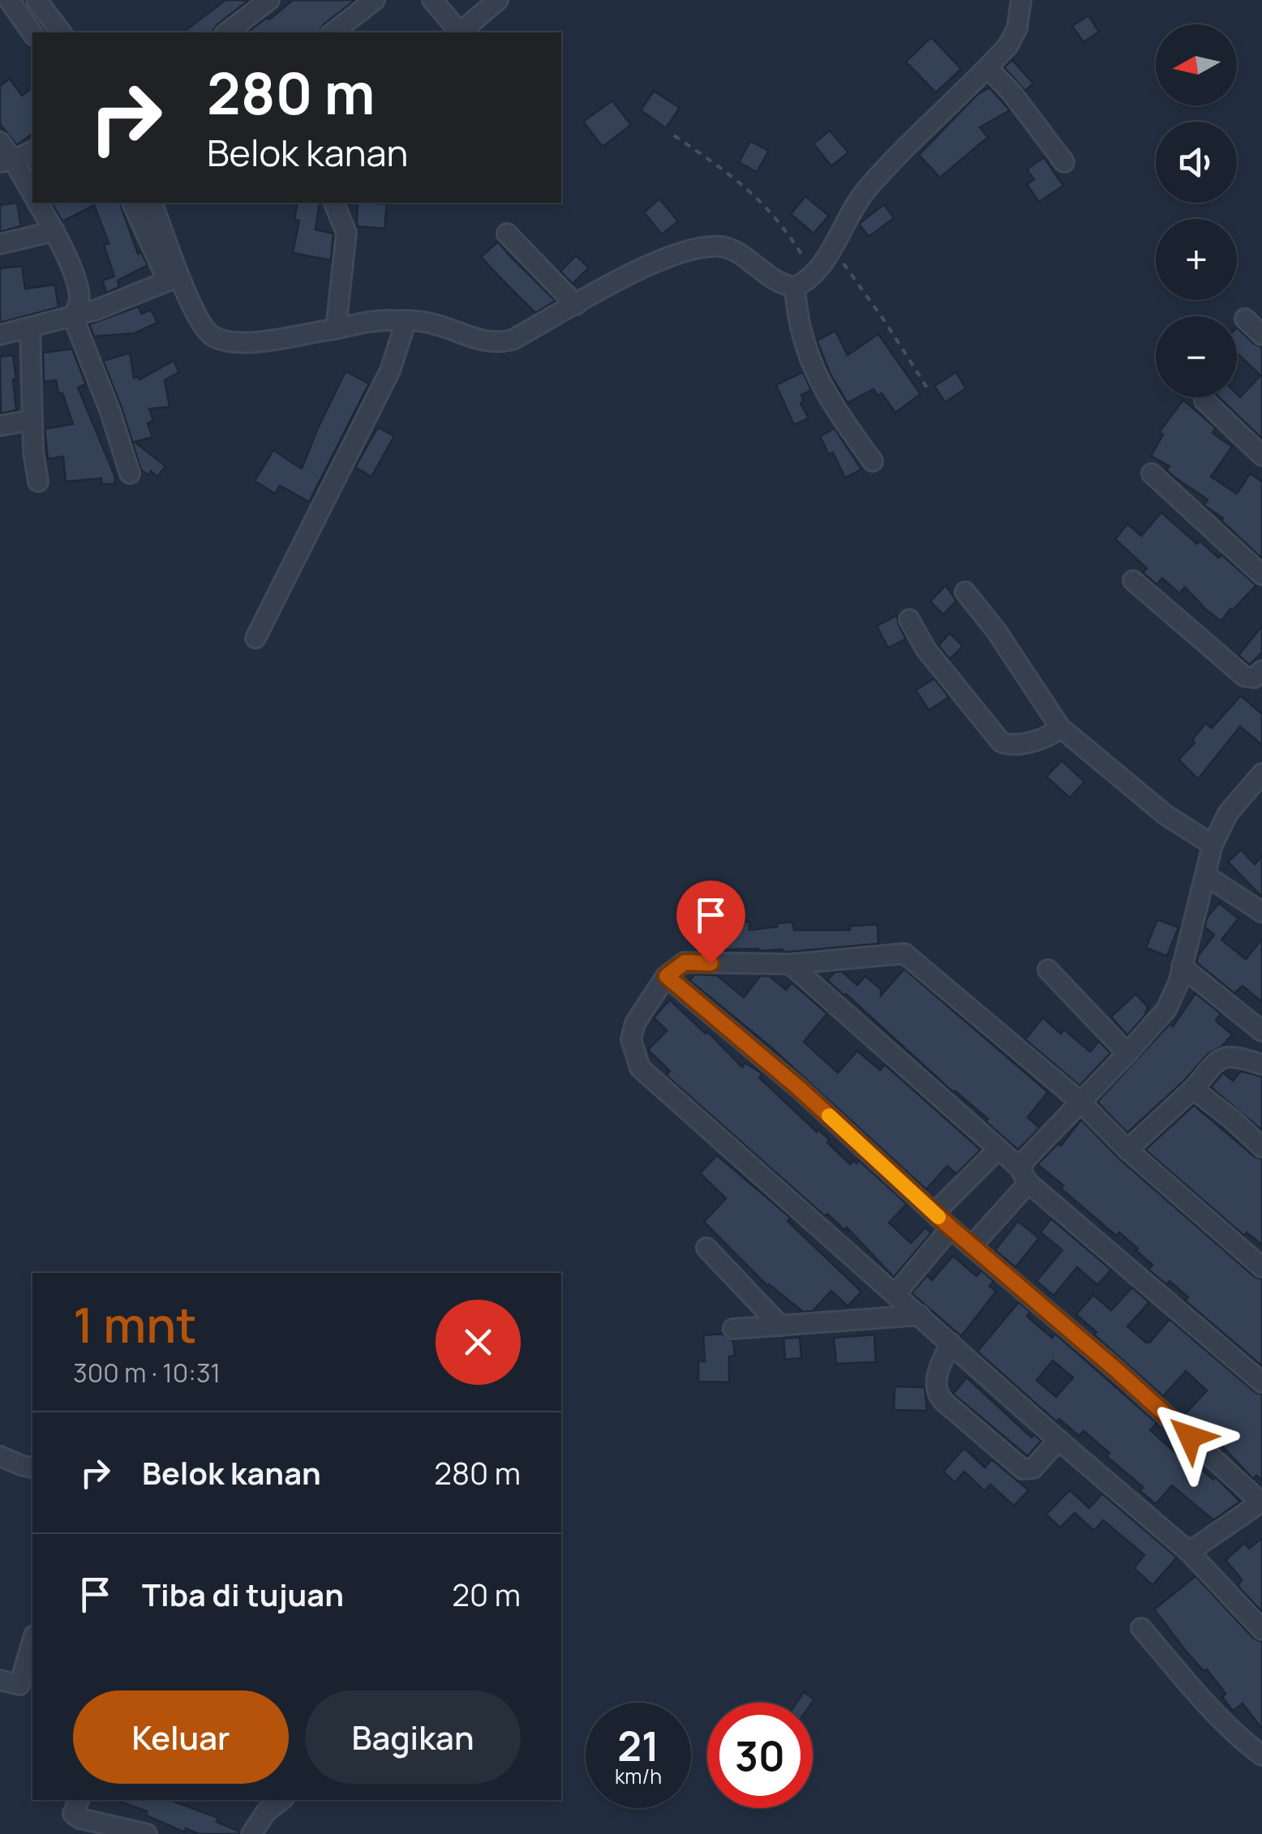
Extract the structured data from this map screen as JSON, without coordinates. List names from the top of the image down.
{
  "north": "left",
  "page": {
    "map_buttons": ["+", "−"],
    "turn": ["280 m", "Belok kanan"],
    "heading": ["1 mnt", "300 m · 10:31"],
    "list": [
      {
        "name": "Belok kanan",
        "value": "280 m"
      },
      {
        "name": "Tiba di tujuan",
        "value": "20 m"
      }
    ],
    "buttons": ["Keluar", "Bagikan"],
    "speed": "21 km/h",
    "limit": "30"
  }
}
